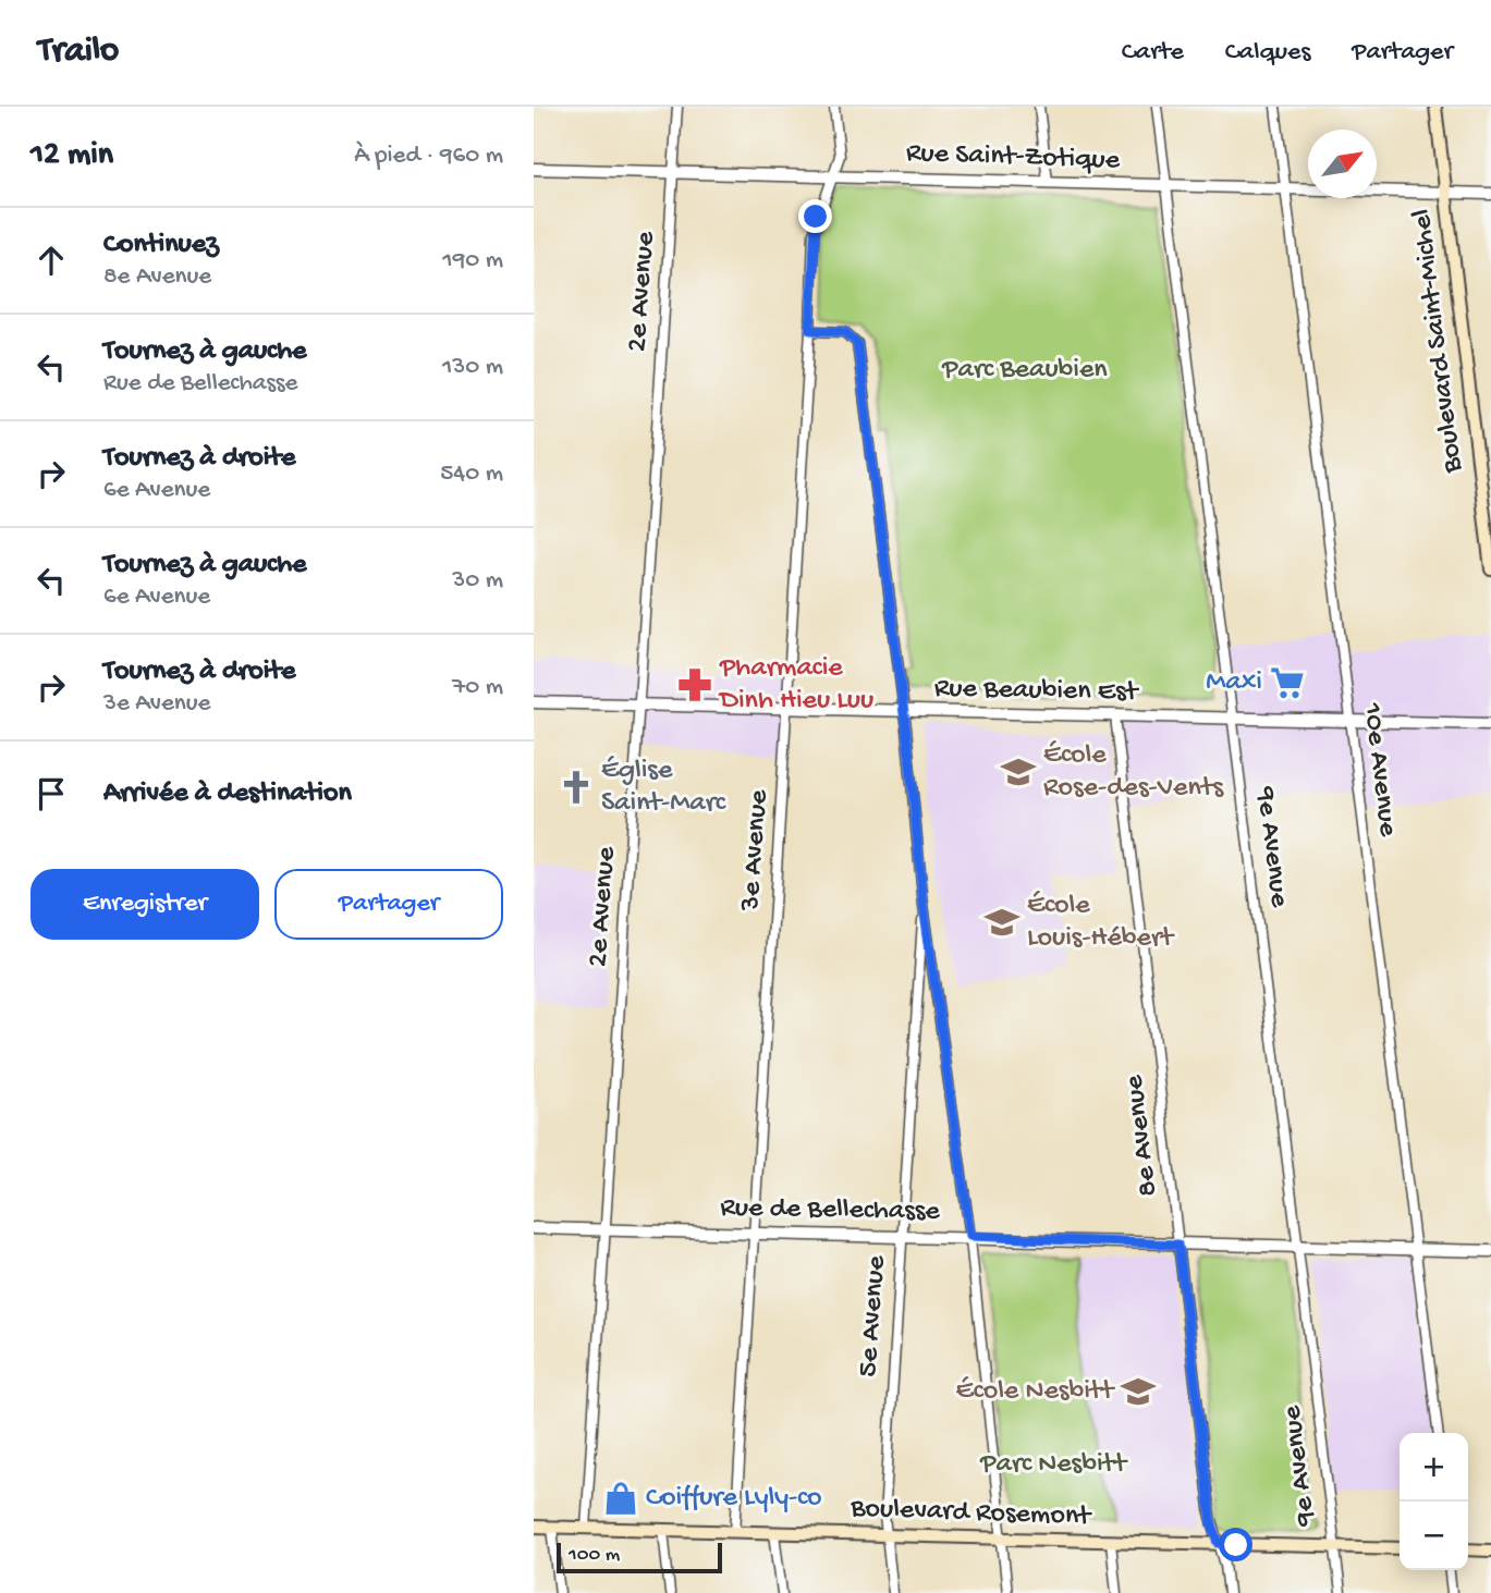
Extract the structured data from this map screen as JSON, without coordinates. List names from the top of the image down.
{
  "streets": {
    "main road": ["Boulevard Saint-Michel", "Boulevard Rosemont"],
    "street": [
      "Rue Saint-Zotique",
      "2e Avenue",
      "Rue Beaubien Est",
      "10e Avenue",
      "9e Avenue",
      "3e Avenue",
      "8e Avenue",
      "Rue de Bellechasse",
      "5e Avenue"
    ]
  },
  "crossings": [
    ["Rue Saint-Zotique", "2e Avenue"],
    ["Rue Saint-Zotique", "Boulevard Saint-Michel"],
    ["Rue Saint-Zotique", "10e Avenue"],
    ["Rue Saint-Zotique", "9e Avenue"],
    ["Rue Saint-Zotique", "3e Avenue"],
    ["2e Avenue", "Rue Beaubien Est"],
    ["2e Avenue", "Rue de Bellechasse"],
    ["2e Avenue", "Boulevard Rosemont"],
    ["Rue Beaubien Est", "10e Avenue"],
    ["Rue Beaubien Est", "9e Avenue"],
    ["Rue Beaubien Est", "3e Avenue"],
    ["Rue Beaubien Est", "8e Avenue"],
    ["10e Avenue", "Rue de Bellechasse"],
    ["9e Avenue", "Rue de Bellechasse"],
    ["9e Avenue", "Boulevard Rosemont"],
    ["3e Avenue", "Rue de Bellechasse"],
    ["3e Avenue", "Boulevard Rosemont"],
    ["8e Avenue", "Rue de Bellechasse"],
    ["8e Avenue", "Boulevard Rosemont"],
    ["Rue de Bellechasse", "5e Avenue"],
    ["5e Avenue", "Boulevard Rosemont"]
  ],
  "parks": ["Parc Beaubien", "Parc Nesbitt"],
  "places": {
    "supermarket": ["Maxi"],
    "pharmacy": ["Pharmacie Dinh Hieu Luu"],
    "school or university": ["École Rose-des-Vents", "École Louis-Hébert", "École Nesbitt"],
    "church": ["Église Saint-Marc"],
    "shop": ["Coiffure Lyly-co"]
  },
  "scale_bar": "100 m",
  "north": "top right",
  "page": {
    "header": "Trailo",
    "nav": ["Carte", "Calques", "Partager"],
    "heading": ["12 min", "À pied · 960 m"],
    "list": [
      ["Continuez", "8e Avenue", "190 m"],
      ["Tournez à gauche", "Rue de Bellechasse", "130 m"],
      ["Tournez à droite", "6e Avenue", "540 m"],
      ["Tournez à gauche", "6e Avenue", "30 m"],
      ["Tournez à droite", "3e Avenue", "70 m"],
      "Arrivée à destination"
    ],
    "buttons": ["Enregistrer", "Partager"],
    "map_buttons": ["+", "−"],
    "scale": "100 m"
  }
}
